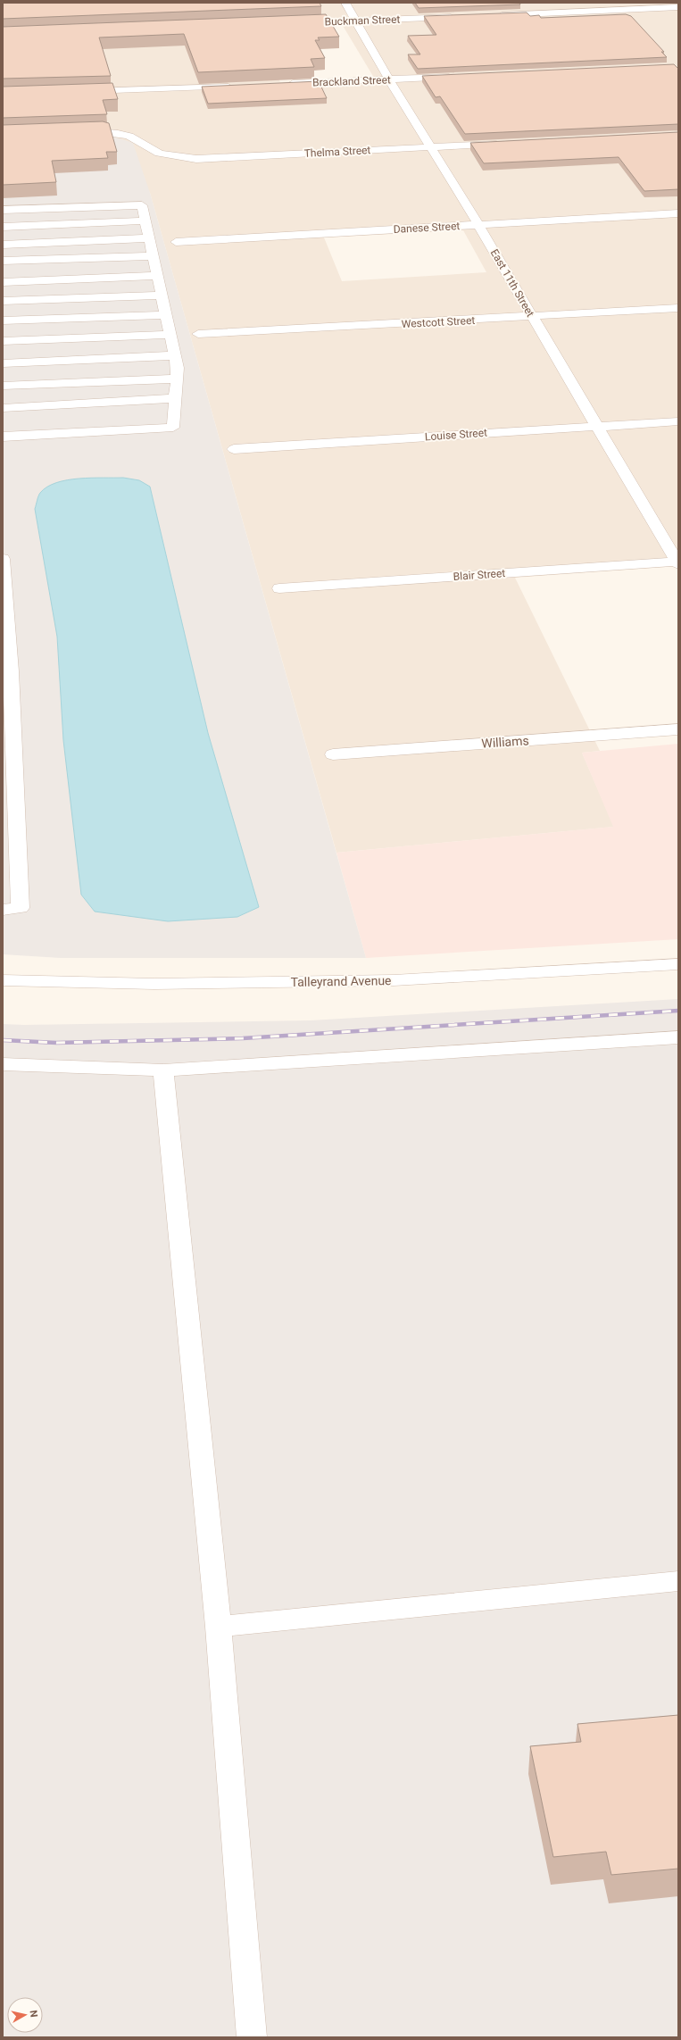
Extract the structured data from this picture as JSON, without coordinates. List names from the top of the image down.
{
  "streets": {
    "street": [
      "Buckman Street",
      "Brackland Street",
      "Thelma Street",
      "Danese Street",
      "East 11th Street",
      "Westcott Street",
      "Louise Street",
      "Blair Street",
      "Williams",
      "Talleyrand Avenue"
    ]
  },
  "crossings": [
    ["Buckman Street", "East 11th Street"],
    ["Brackland Street", "East 11th Street"],
    ["Thelma Street", "East 11th Street"],
    ["Danese Street", "East 11th Street"],
    ["East 11th Street", "Westcott Street"],
    ["East 11th Street", "Louise Street"],
    ["East 11th Street", "Blair Street"]
  ],
  "north": "right"
}
